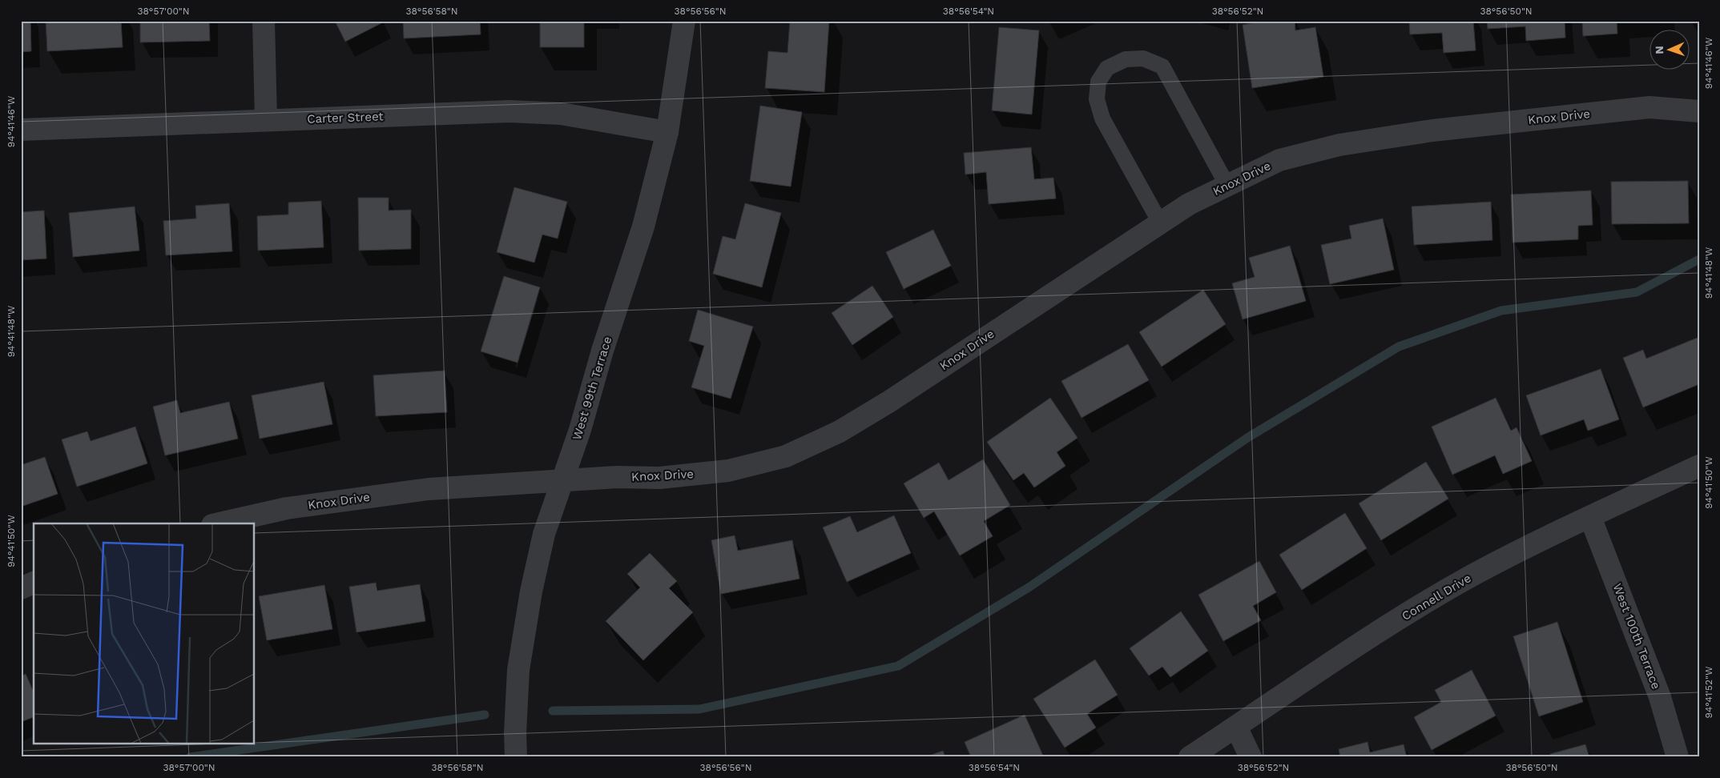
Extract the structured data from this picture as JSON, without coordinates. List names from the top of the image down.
{
  "streets": {
    "street": [
      "Knox Drive",
      "Carter Street",
      "West 99th Terrace",
      "Connell Drive",
      "West 100th Terrace"
    ]
  },
  "crossings": [
    ["Knox Drive", "West 99th Terrace"],
    ["Carter Street", "West 99th Terrace"],
    ["Connell Drive", "West 100th Terrace"]
  ],
  "north": "left",
  "coordinates": [
    "38°57'00\"N",
    "38°56'58\"N",
    "38°56'56\"N",
    "38°56'54\"N",
    "38°56'52\"N",
    "38°56'50\"N",
    "94°41'46\"W",
    "94°41'48\"W",
    "94°41'50\"W",
    "94°41'52\"W"
  ]
}
